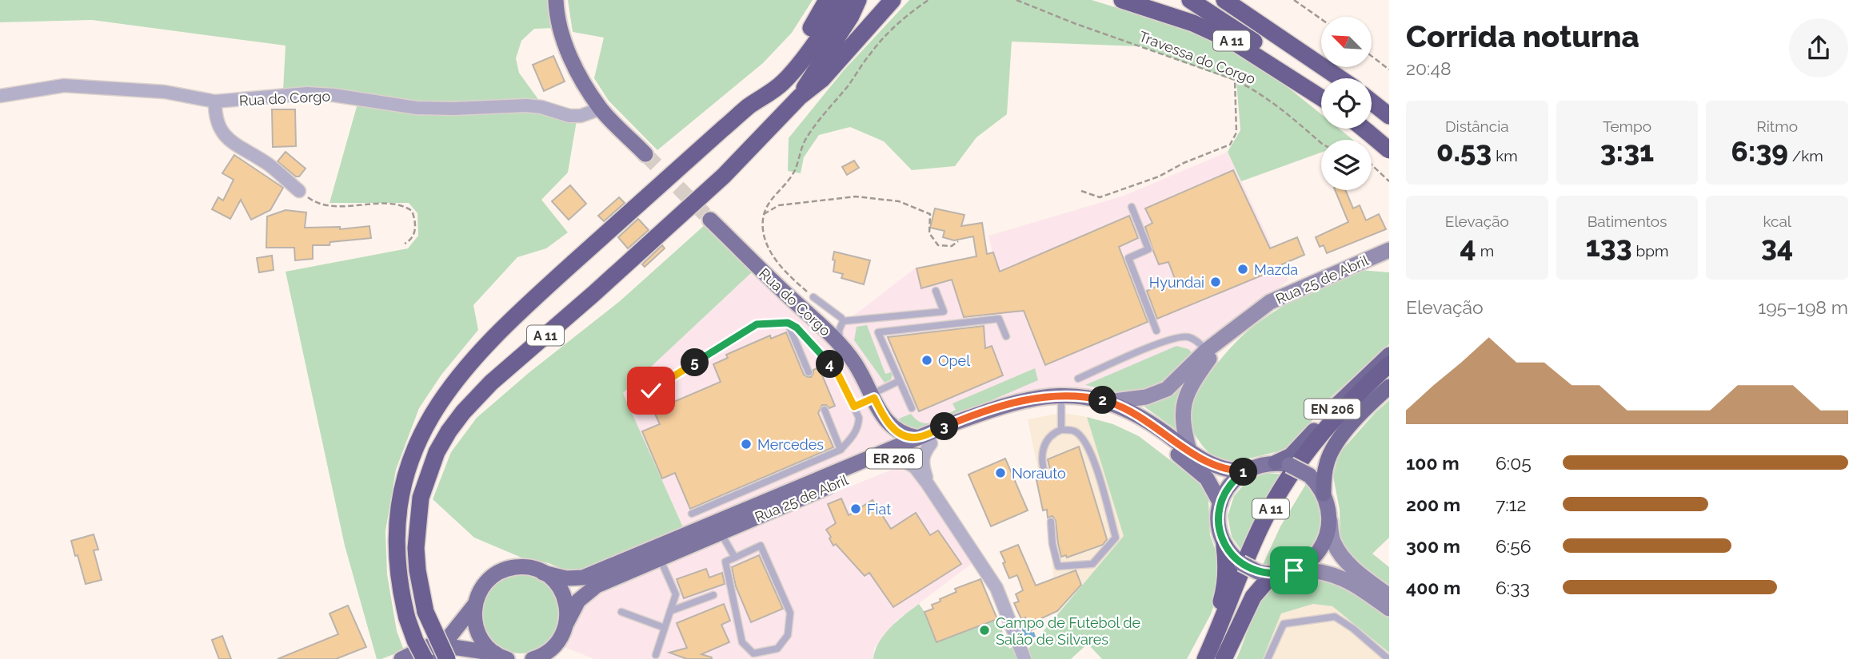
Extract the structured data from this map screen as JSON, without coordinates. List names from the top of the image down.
{
  "streets": {
    "highway": ["A 11", "EN 206"],
    "main road": ["Rua do Corgo", "Rua 25 de Abril", "ER 206"],
    "path": ["Travessa do Corgo"]
  },
  "crossings": [
    ["Rua 25 de Abril", "EN 206"],
    ["Rua 25 de Abril", "ER 206"]
  ],
  "places": [
    "Mazda",
    "Hyundai",
    "Opel",
    "Mercedes",
    "Norauto",
    "Fiat",
    "Campo de Futebol de Salão de Silvares"
  ],
  "north": "top left",
  "page": {
    "heading": ["Corrida noturna", "20:48"],
    "stats": [
      ["Distância", "0.53 km"],
      ["Tempo", "3:31"],
      ["Ritmo", "6:39 /km"],
      ["Elevação", "4 m"],
      ["Batimentos", "133 bpm"],
      ["kcal", "34"]
    ],
    "chart": ["Elevação", "195–198 m"],
    "pins": [
      "5",
      "4",
      "2",
      "3",
      "1"
    ],
    "list": [
      {
        "name": "100 m",
        "note": "6:05"
      },
      {
        "name": "200 m",
        "note": "7:12"
      },
      {
        "name": "300 m",
        "note": "6:56"
      },
      {
        "name": "400 m",
        "note": "6:33"
      }
    ]
  }
}
